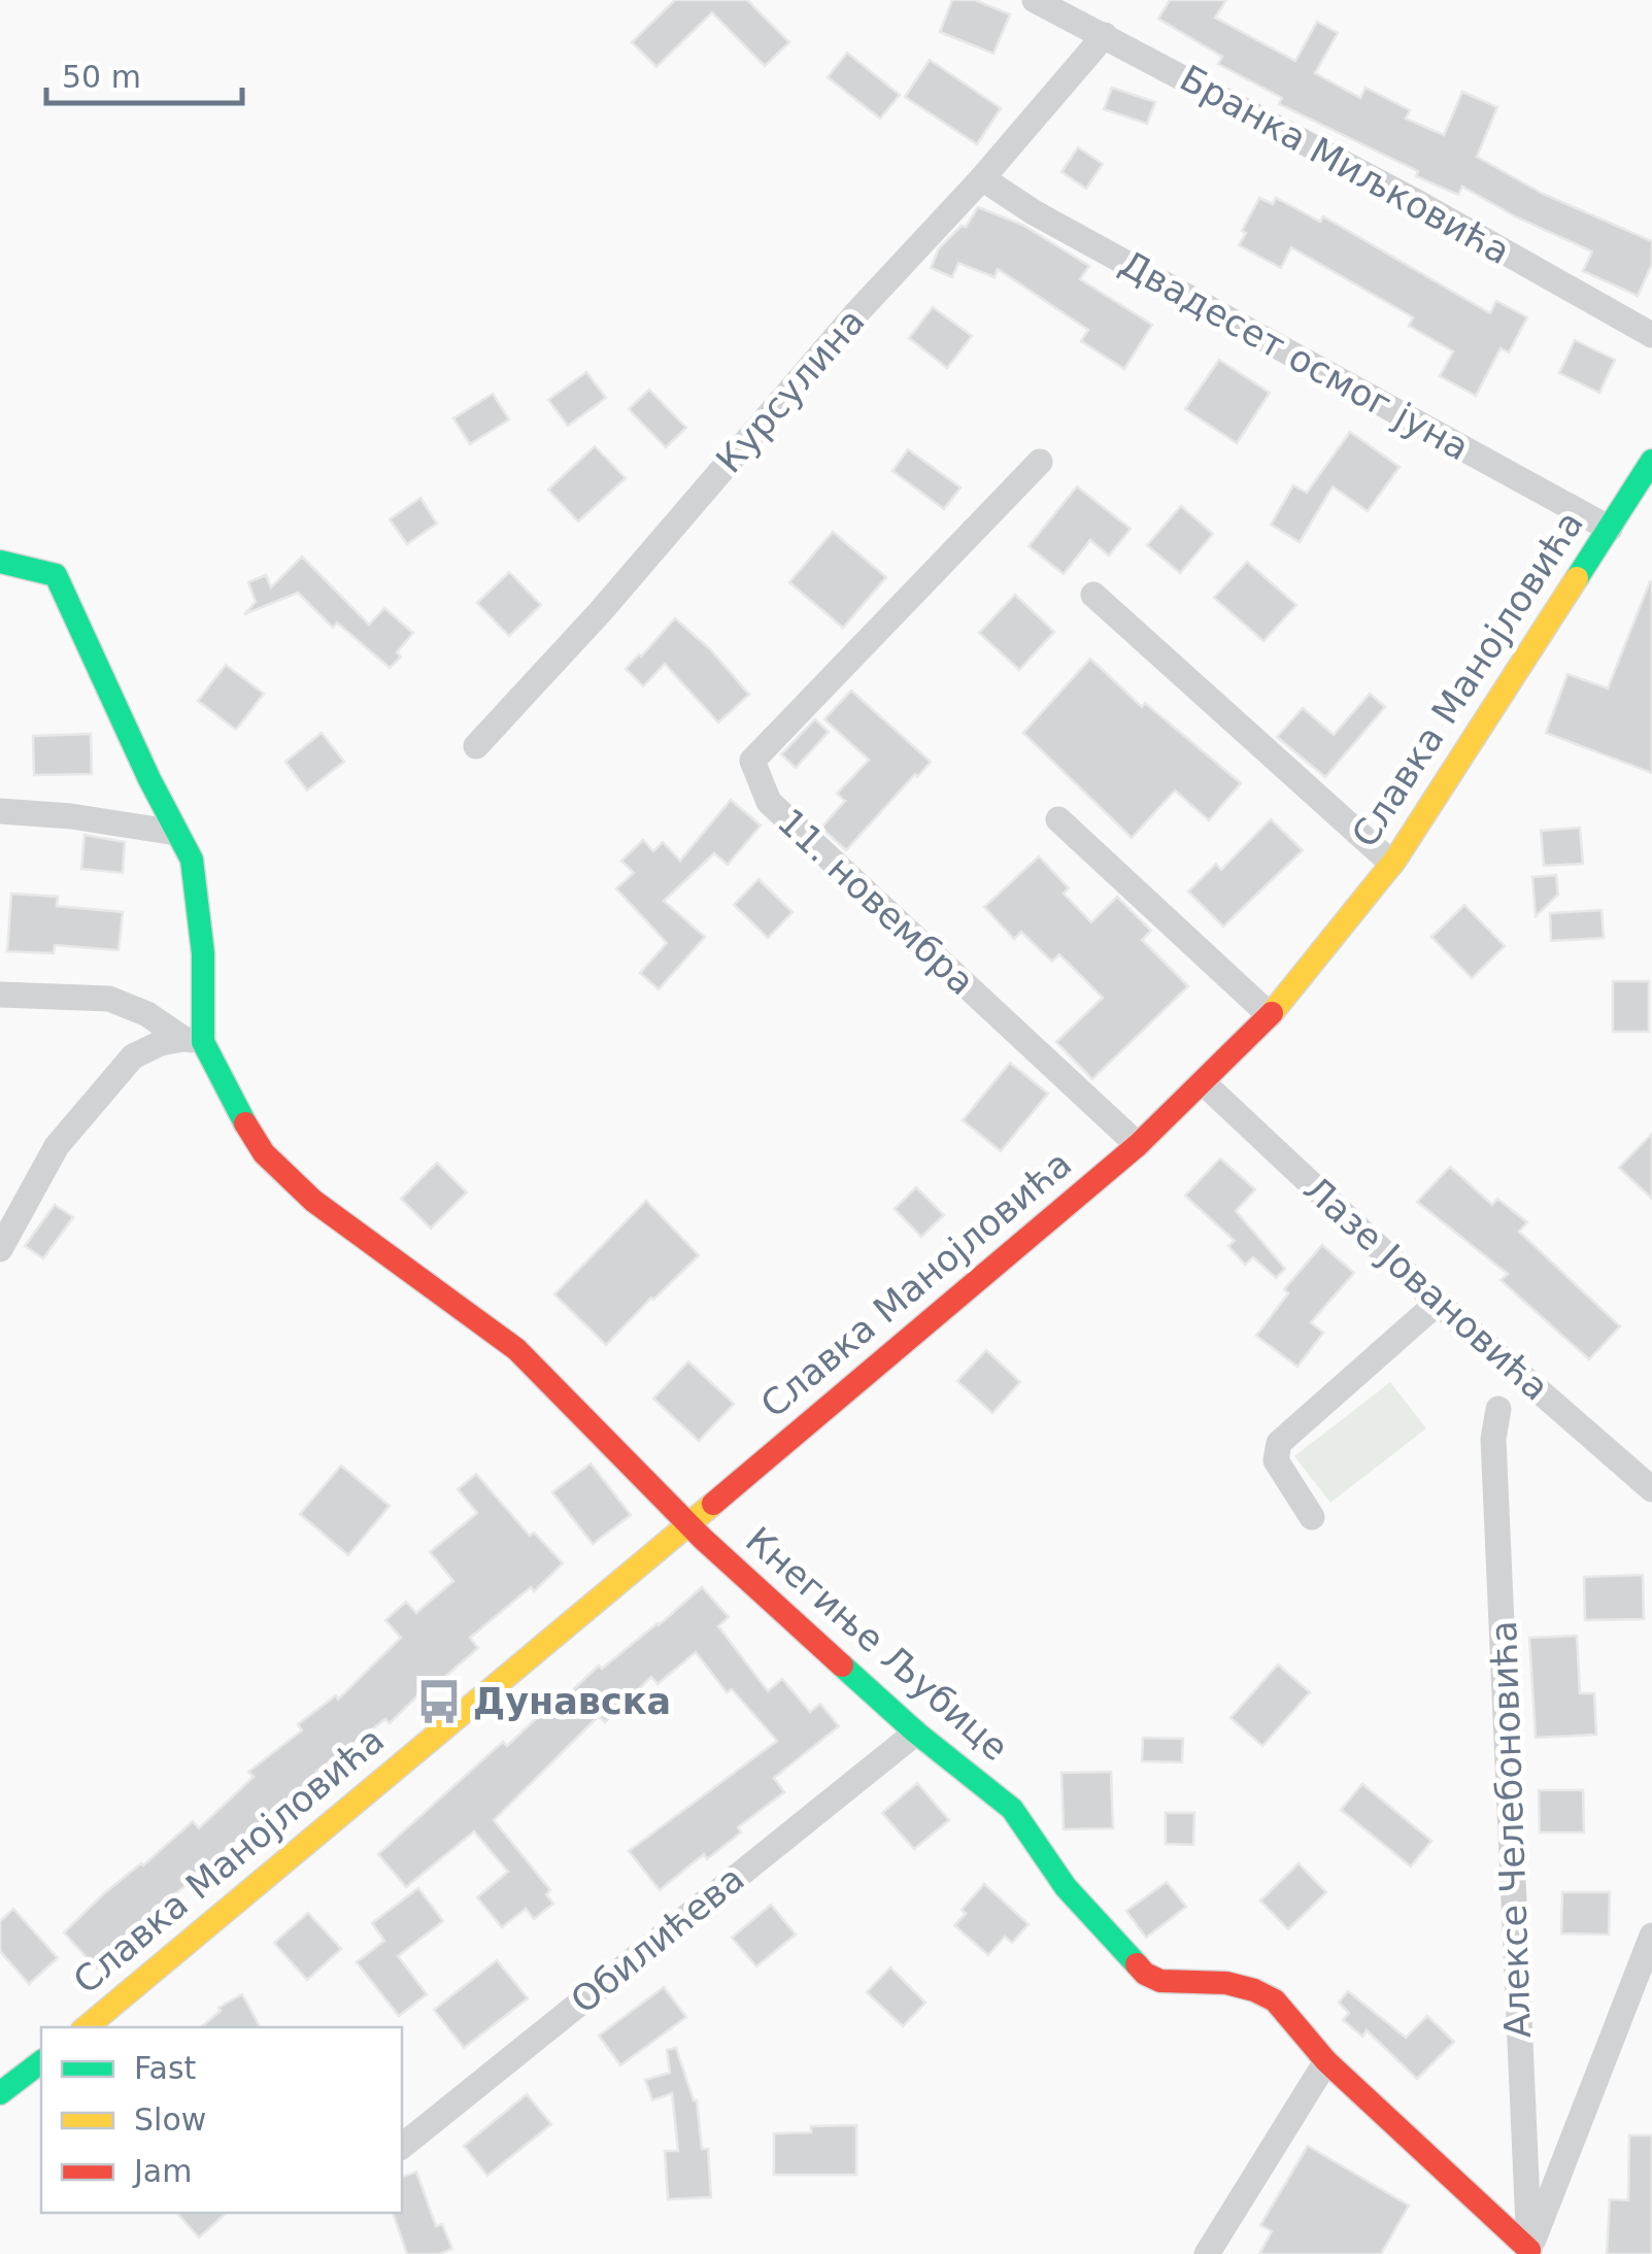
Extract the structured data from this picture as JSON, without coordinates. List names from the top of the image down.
{
  "streets": {
    "street": [
      "Бранка Миљковића",
      "Двадесет осмог јуна",
      "Курсулина",
      "Славка Манојловића",
      "11. новембра",
      "Лазе Јовановића",
      "Кнегиње Љубице",
      "Алексе Челебоновића",
      "Обилићева"
    ]
  },
  "crossings": [
    ["Бранка Миљковића", "Курсулина"],
    ["Двадесет осмог јуна", "Курсулина"],
    ["Двадесет осмог јуна", "Славка Манојловића"],
    ["Славка Манојловића", "11. новембра"],
    ["Славка Манојловића", "Лазе Јовановића"],
    ["Славка Манојловића", "Кнегиње Љубице"],
    ["Кнегиње Љубице", "Алексе Челебоновића"],
    ["Кнегиње Љубице", "Обилићева"]
  ],
  "places": {
    "bus stop": ["Дунавска"]
  },
  "legend": ["Fast", "Slow", "Jam"],
  "scale_bar": "50 m"
}
